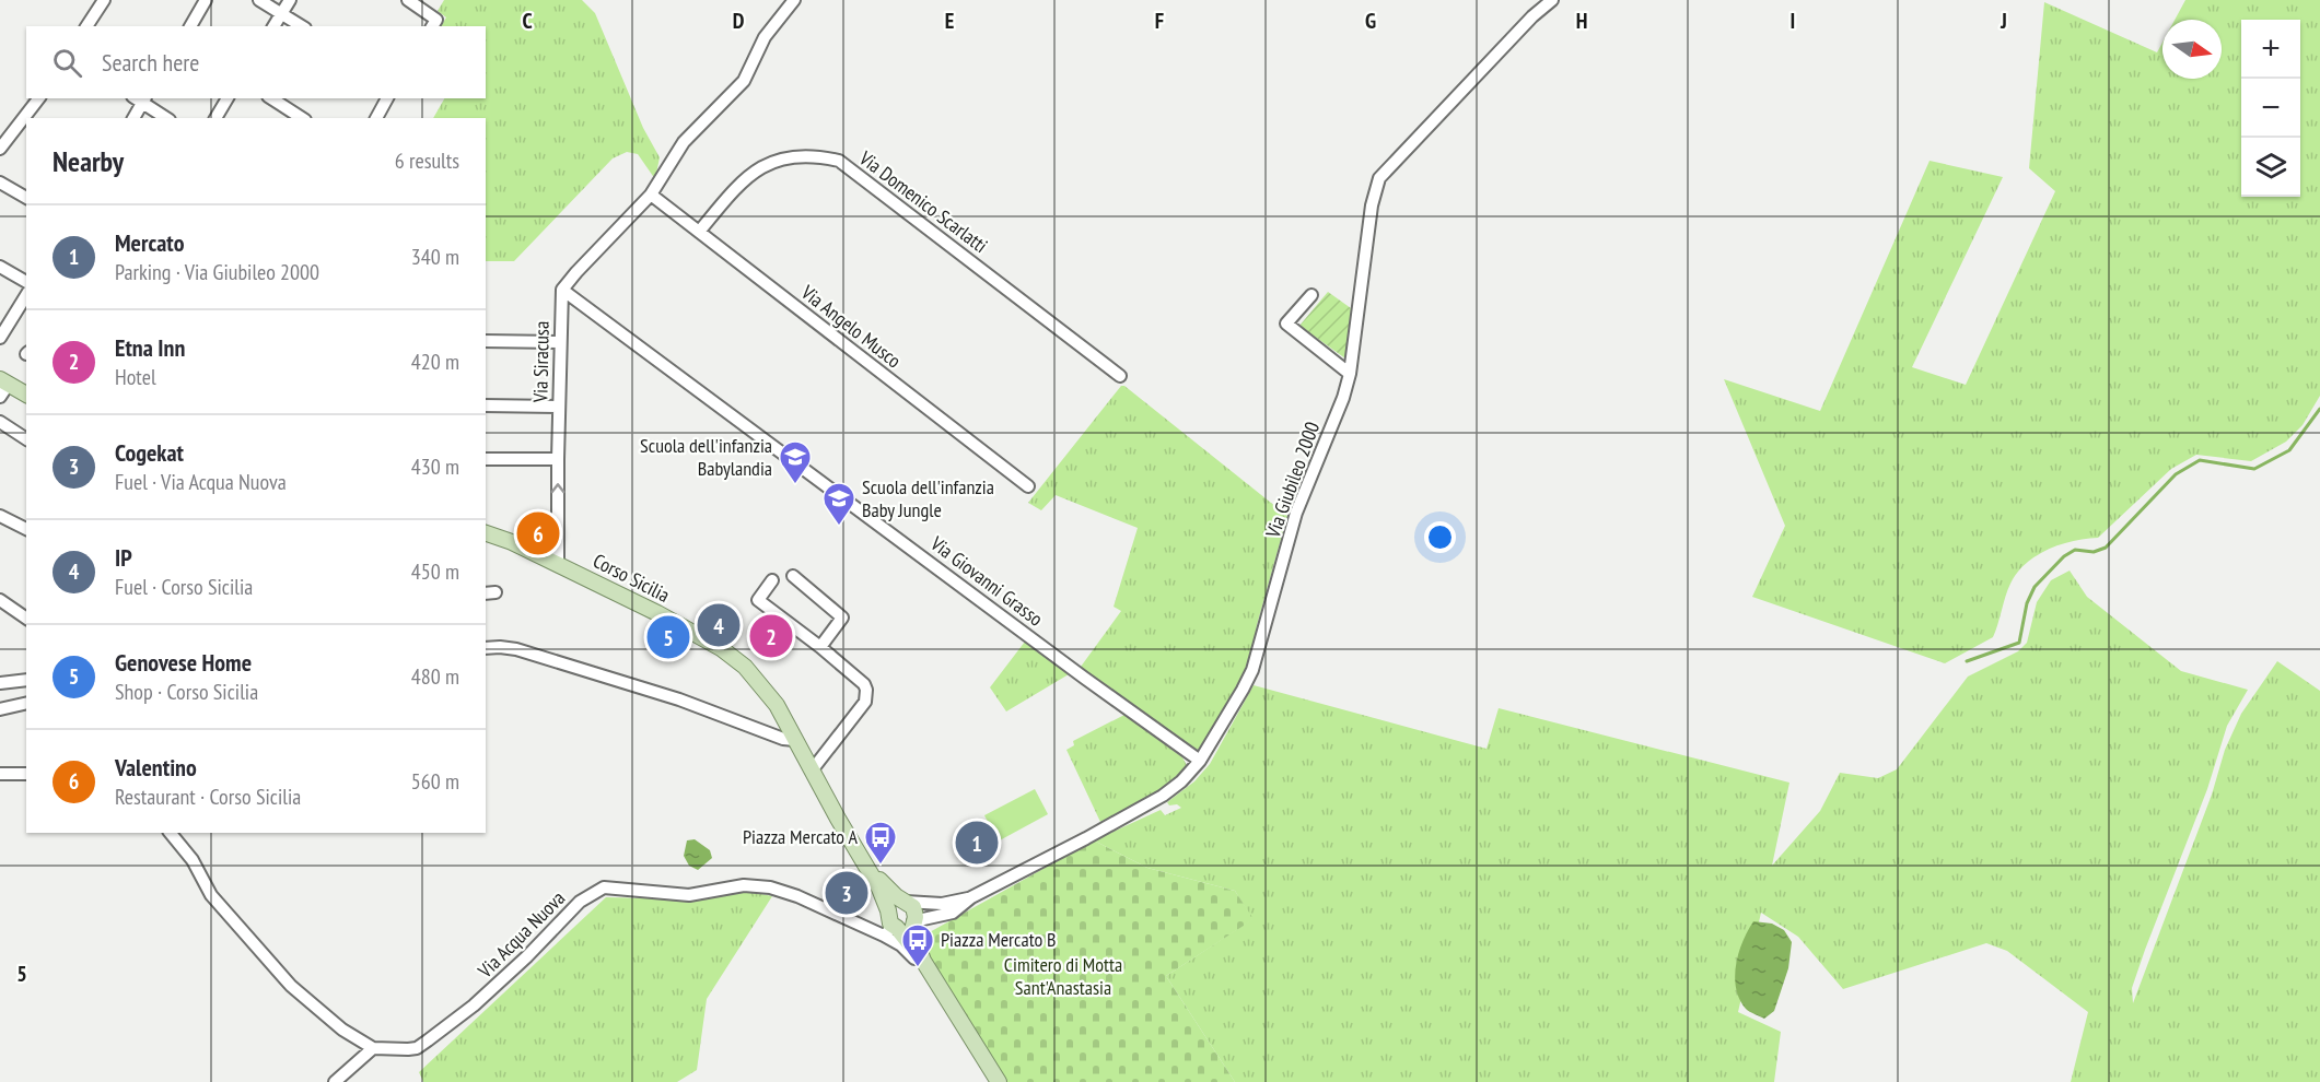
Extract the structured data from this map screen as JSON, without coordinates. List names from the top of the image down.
{
  "streets": {
    "main road": ["Corso Sicilia"],
    "street": [
      "Via Domenico Scarlatti",
      "Via Angelo Musco",
      "Via Siracusa",
      "Via Giubileo 2000",
      "Via Giovanni Grasso",
      "Via Acqua Nuova"
    ]
  },
  "crossings": [
    ["Via Domenico Scarlatti", "Via Angelo Musco"],
    ["Via Siracusa", "Corso Sicilia"],
    ["Via Siracusa", "Via Giovanni Grasso"],
    ["Via Giubileo 2000", "Via Giovanni Grasso"]
  ],
  "one_way": ["Via Siracusa"],
  "parks": ["Cimitero di Motta Sant'Anastasia"],
  "places": {
    "school or university": ["Scuola dell'infanzia Babylandia", "Scuola dell'infanzia Baby Jungle"],
    "bus stop": ["Piazza Mercato A", "Piazza Mercato B"]
  },
  "north": "right",
  "page": {
    "map_buttons": ["+", "−"],
    "search": "Search here",
    "heading": ["Nearby", "6 results"],
    "list": [
      {
        "mark": "1",
        "name": "Mercato",
        "note": "Parking · Via Giubileo 2000",
        "value": "340 m"
      },
      {
        "mark": "2",
        "name": "Etna Inn",
        "note": "Hotel",
        "value": "420 m"
      },
      {
        "mark": "3",
        "name": "Cogekat",
        "note": "Fuel · Via Acqua Nuova",
        "value": "430 m"
      },
      {
        "mark": "4",
        "name": "IP",
        "note": "Fuel · Corso Sicilia",
        "value": "450 m"
      },
      {
        "mark": "5",
        "name": "Genovese Home",
        "note": "Shop · Corso Sicilia",
        "value": "480 m"
      },
      {
        "mark": "6",
        "name": "Valentino",
        "note": "Restaurant · Corso Sicilia",
        "value": "560 m"
      }
    ],
    "pins": [
      "6",
      "4",
      "2",
      "5",
      "1",
      "3"
    ]
  },
  "grid": {
    "columns": [
      "C",
      "D",
      "E",
      "F",
      "G",
      "H",
      "I",
      "J"
    ],
    "rows": ["5"]
  }
}
